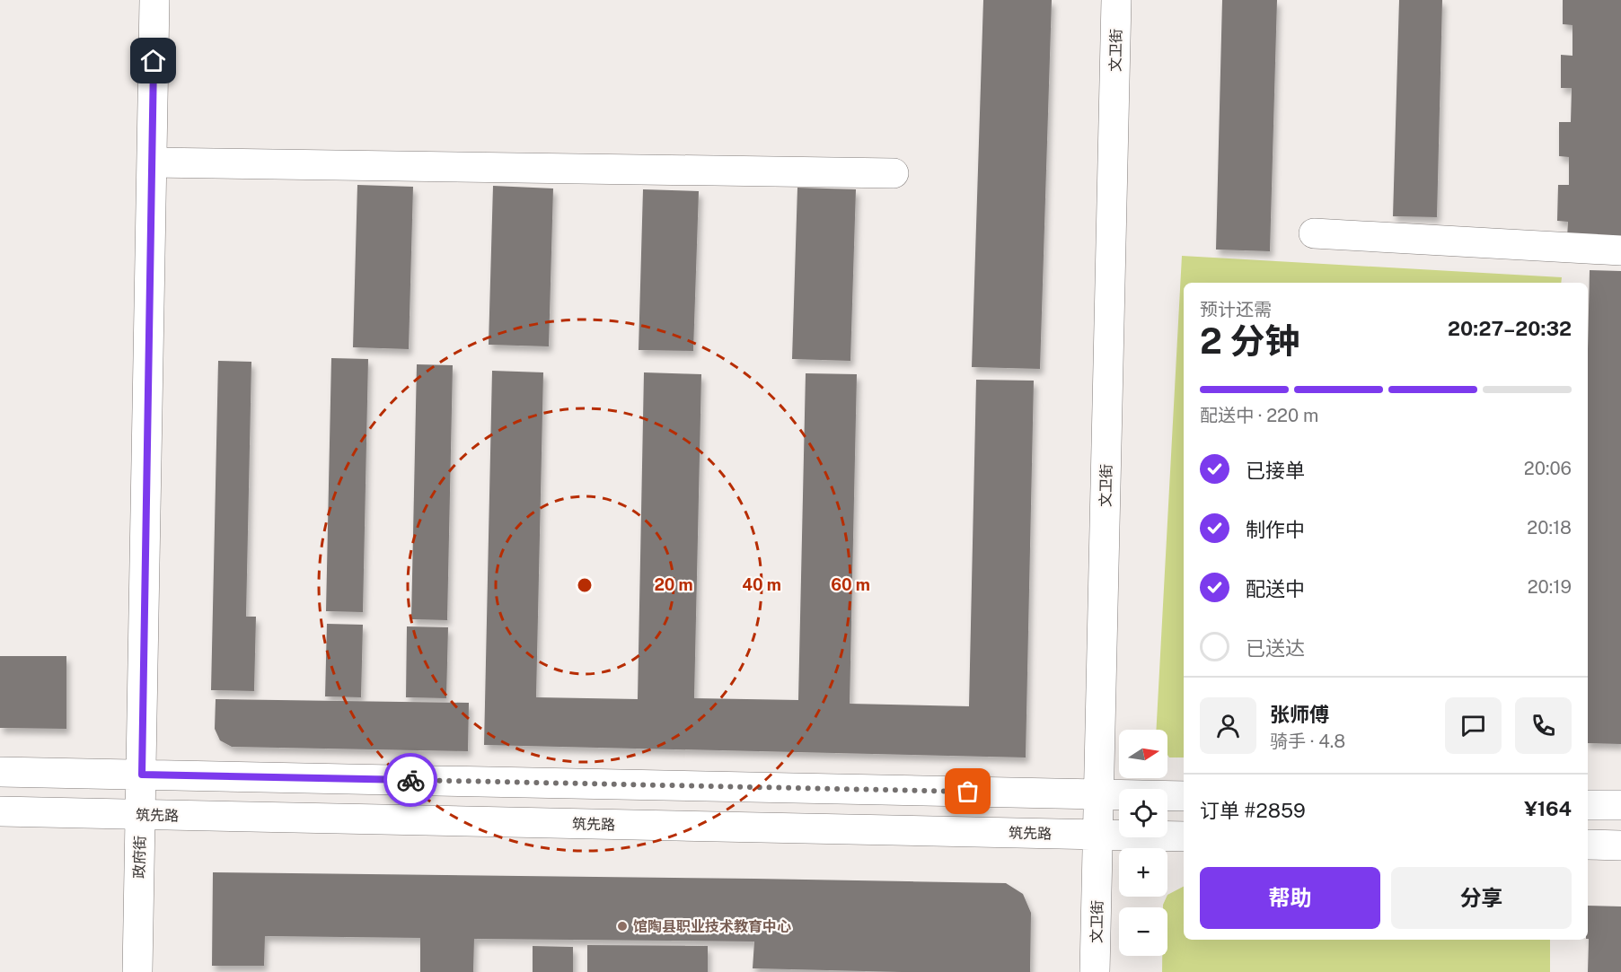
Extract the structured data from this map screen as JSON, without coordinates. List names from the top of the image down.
{
  "streets": {
    "street": ["文卫街", "筑先路", "政府街"]
  },
  "crossings": [
    ["文卫街", "筑先路"],
    ["筑先路", "政府街"]
  ],
  "places": ["馆陶县职业技术教育中心"],
  "north": "right",
  "page": {
    "heading": ["2 分钟", "预计还需", "20:27–20:32"],
    "panel": [
      "张师傅",
      "骑手 · 4.8",
      "订单 #2859",
      "¥164"
    ],
    "bar": "配送中 · 220 m",
    "list": [
      ["已接单", "20:06"],
      ["制作中", "20:18"],
      ["配送中", "20:19"],
      "已送达"
    ],
    "map_buttons": ["+", "−"],
    "buttons": ["帮助", "分享"]
  },
  "rings": ["20 m", "40 m", "60 m"]
}
